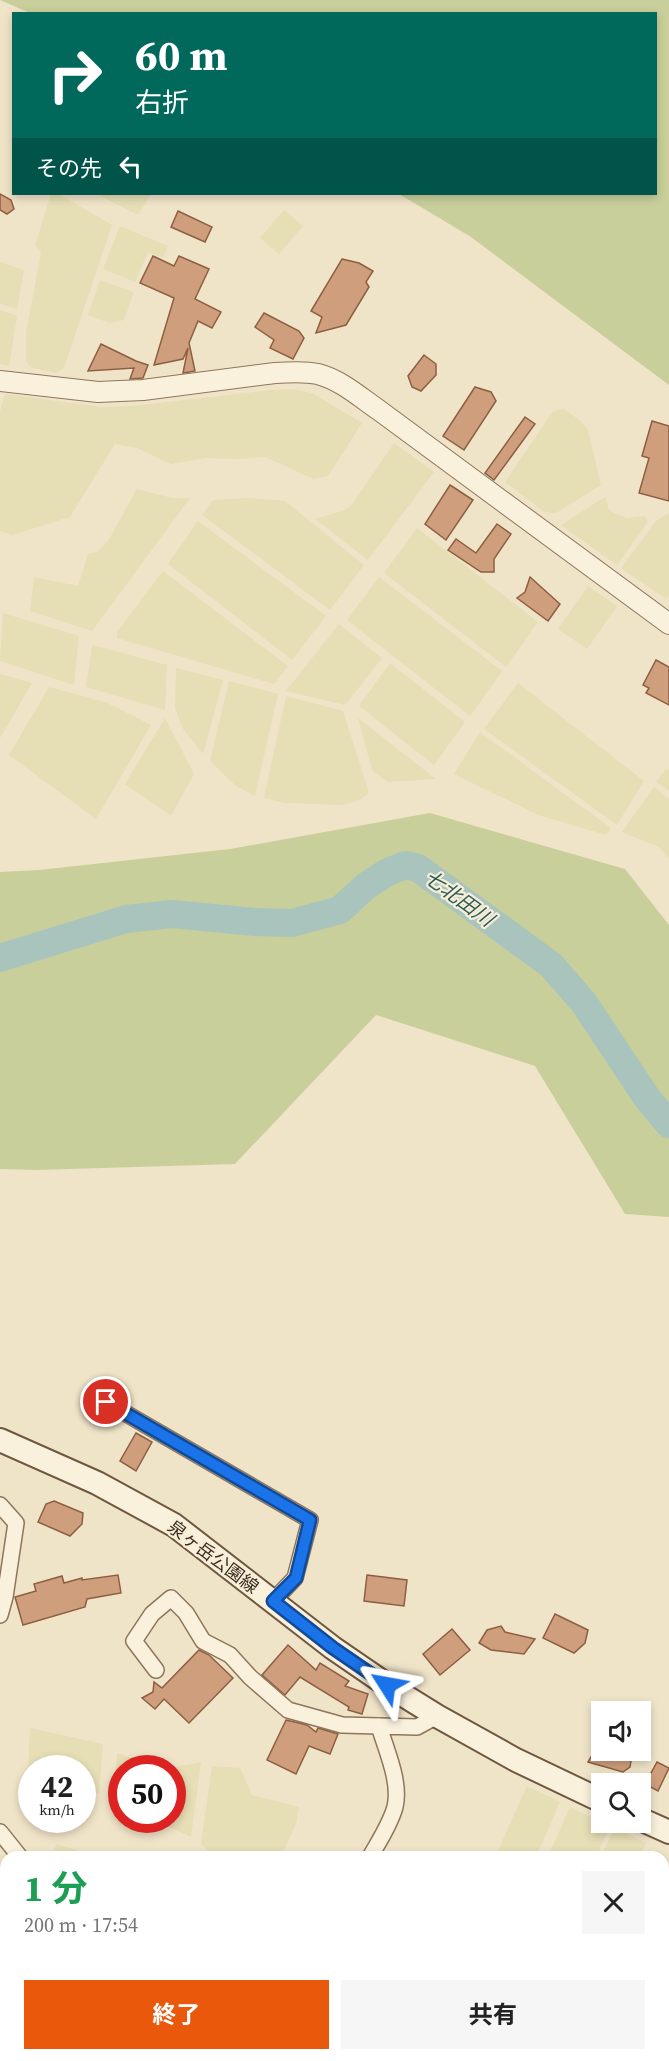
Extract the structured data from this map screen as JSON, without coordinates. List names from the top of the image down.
{
  "streets": {
    "main road": ["泉ヶ岳公園線"]
  },
  "water": ["七北田川"],
  "page": {
    "turn": ["60 m", "右折"],
    "then": "その先",
    "speed": "42 km/h",
    "limit": "50",
    "heading": ["1 分", "200 m · 17:54"],
    "buttons": ["終了", "共有"]
  }
}
